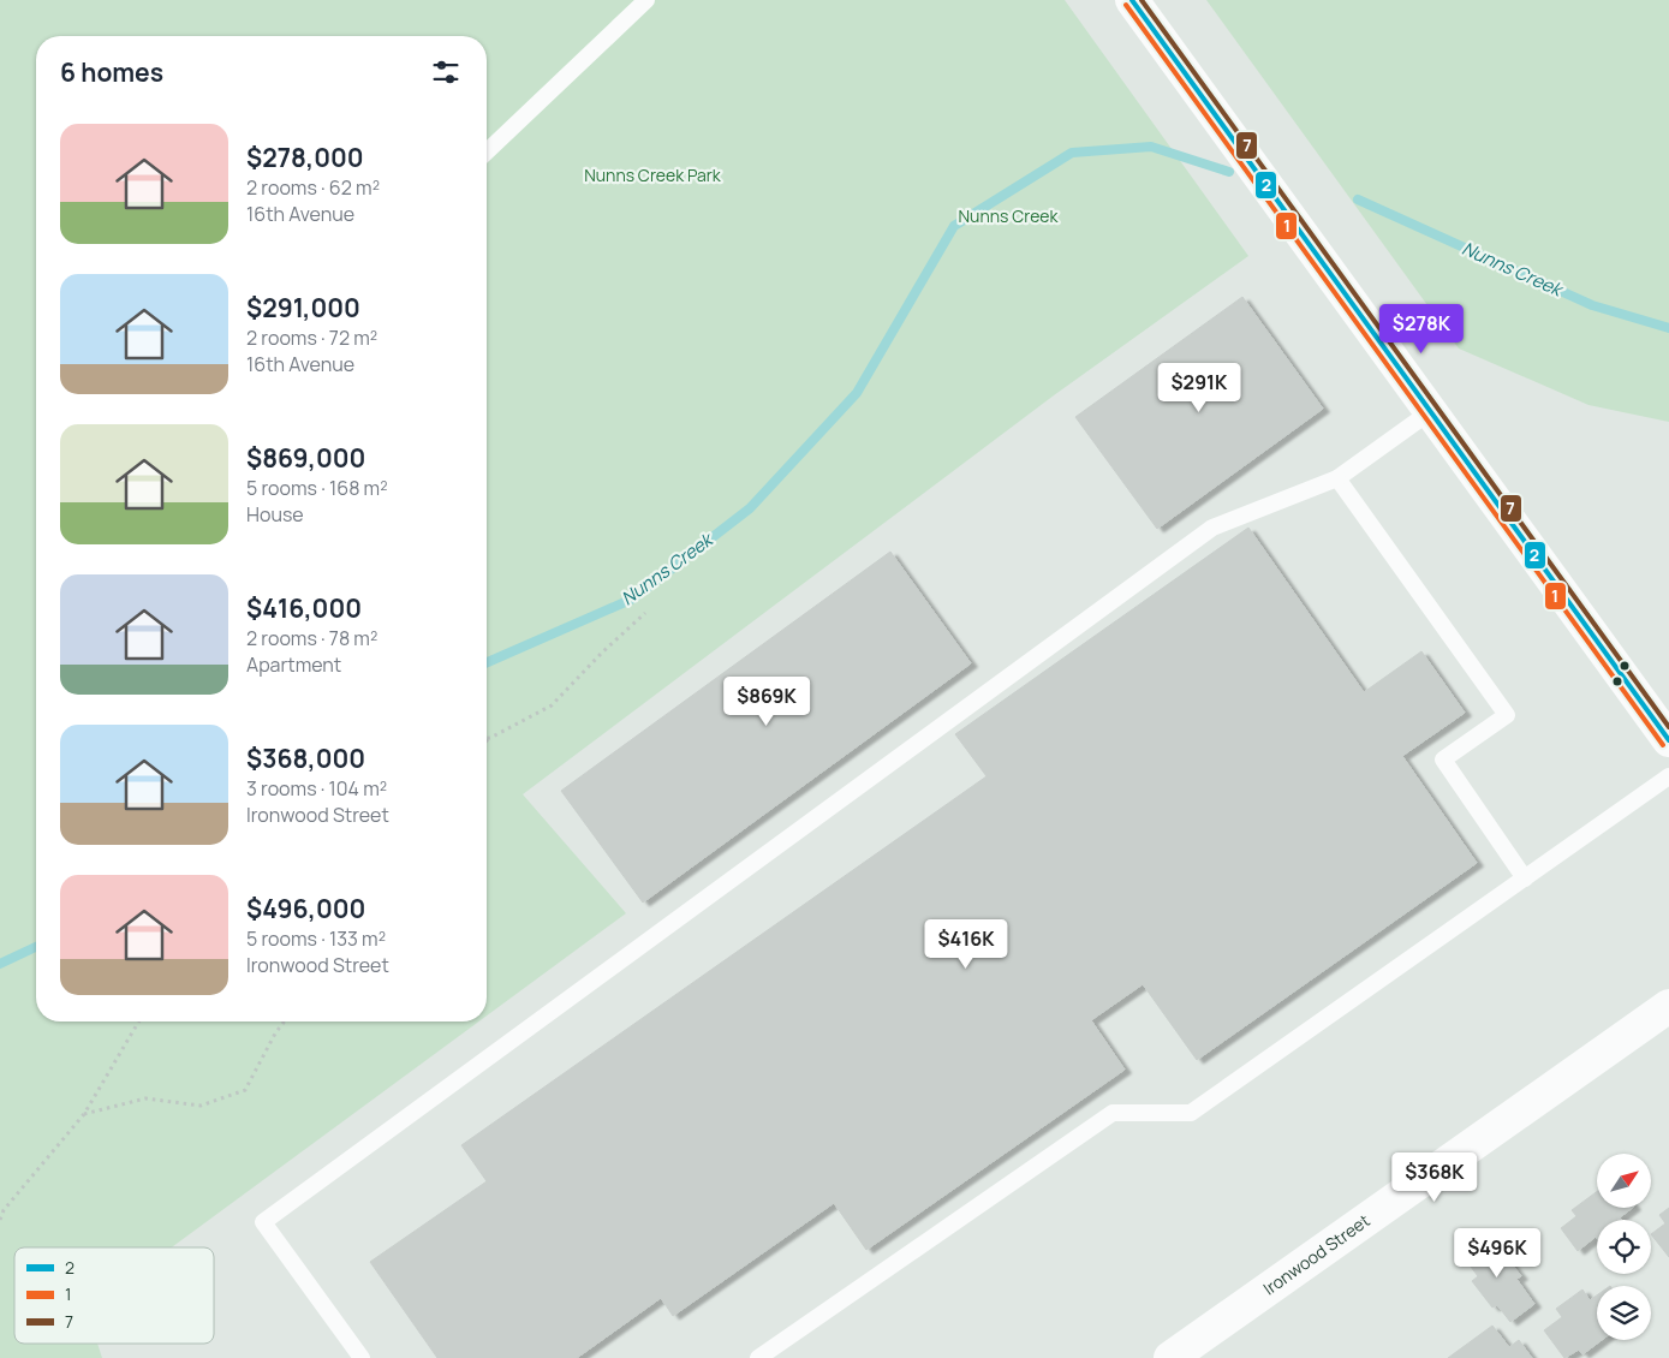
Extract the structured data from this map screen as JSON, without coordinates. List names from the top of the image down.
{
  "streets": {
    "street": ["Ironwood Street"]
  },
  "water": ["Nunns Creek"],
  "parks": ["Nunns Creek Park", "Nunns Creek"],
  "lines": ["transit line 2", "transit line 7", "transit line 1"],
  "legend": ["2", "1", "7"],
  "north": "top right",
  "page": {
    "heading": "6 homes",
    "list": [
      {
        "name": "$278,000",
        "note": "2 rooms · 62 m² · 16th Avenue"
      },
      {
        "name": "$291,000",
        "note": "2 rooms · 72 m² · 16th Avenue"
      },
      {
        "name": "$869,000",
        "note": "5 rooms · 168 m² · House"
      },
      {
        "name": "$416,000",
        "note": "2 rooms · 78 m² · Apartment"
      },
      {
        "name": "$368,000",
        "note": "3 rooms · 104 m² · Ironwood Street"
      },
      {
        "name": "$496,000",
        "note": "5 rooms · 133 m² · Ironwood Street"
      }
    ],
    "price": [
      "$278K",
      "$291K",
      "$869K",
      "$416K",
      "$368K",
      "$496K"
    ]
  }
}
